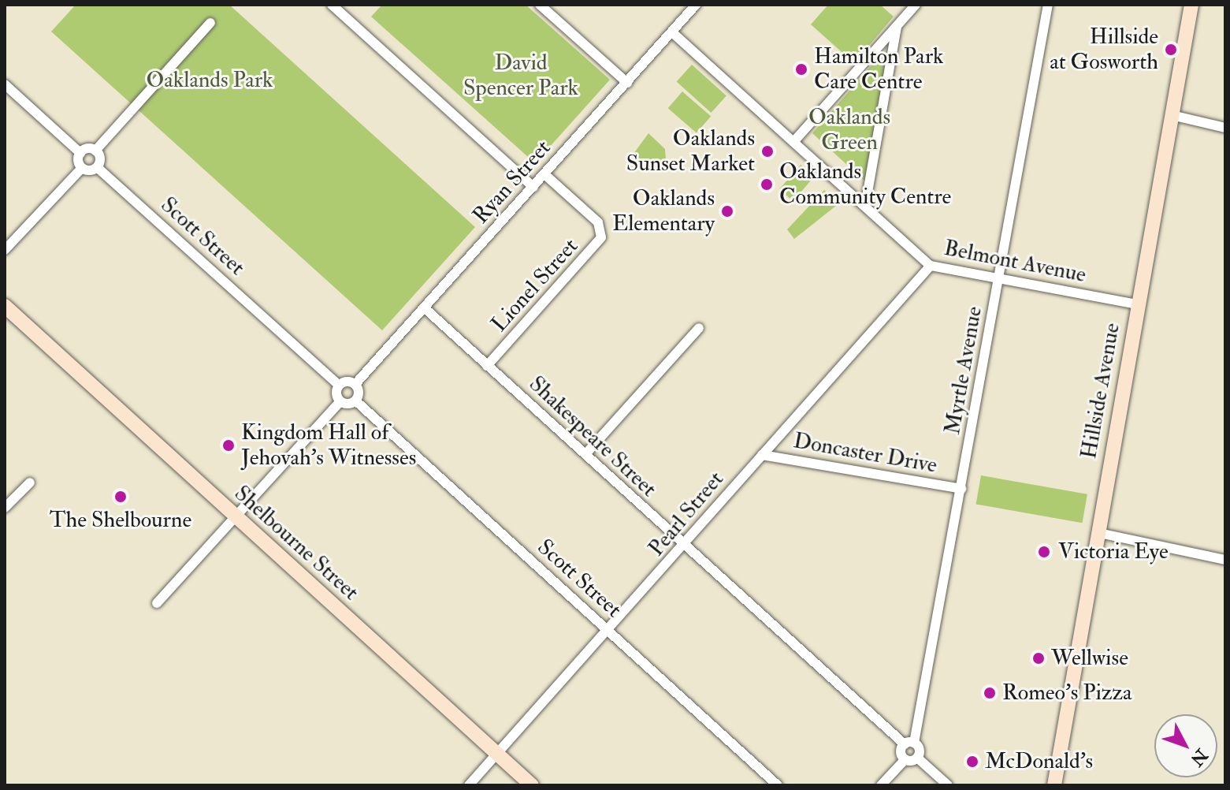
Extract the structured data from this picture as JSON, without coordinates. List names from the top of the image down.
{
  "streets": {
    "main road": ["Hillside Avenue", "Shelbourne Street"],
    "street": [
      "Ryan Street",
      "Scott Street",
      "Belmont Avenue",
      "Lionel Street",
      "Myrtle Avenue",
      "Shakespeare Street",
      "Doncaster Drive",
      "Pearl Street"
    ]
  },
  "crossings": [
    ["Ryan Street", "Scott Street"],
    ["Ryan Street", "Belmont Avenue"],
    ["Ryan Street", "Lionel Street"],
    ["Ryan Street", "Shakespeare Street"],
    ["Scott Street", "Pearl Street"],
    ["Belmont Avenue", "Myrtle Avenue"],
    ["Belmont Avenue", "Hillside Avenue"],
    ["Belmont Avenue", "Pearl Street"],
    ["Lionel Street", "Shakespeare Street"],
    ["Myrtle Avenue", "Shakespeare Street"],
    ["Myrtle Avenue", "Doncaster Drive"],
    ["Shakespeare Street", "Pearl Street"],
    ["Doncaster Drive", "Pearl Street"],
    ["Pearl Street", "Shelbourne Street"]
  ],
  "parks": ["David Spencer Park", "Oaklands Park", "Oaklands Green"],
  "places": [
    "Hillside at Gosworth",
    "Hamilton Park Care Centre",
    "Oaklands Sunset Market",
    "Oaklands Community Centre",
    "Oaklands Elementary",
    "Kingdom Hall of Jehovah's Witnesses",
    "The Shelbourne",
    "Victoria Eye",
    "Wellwise",
    "Romeo's Pizza",
    "McDonald's"
  ],
  "north": "bottom right"
}
